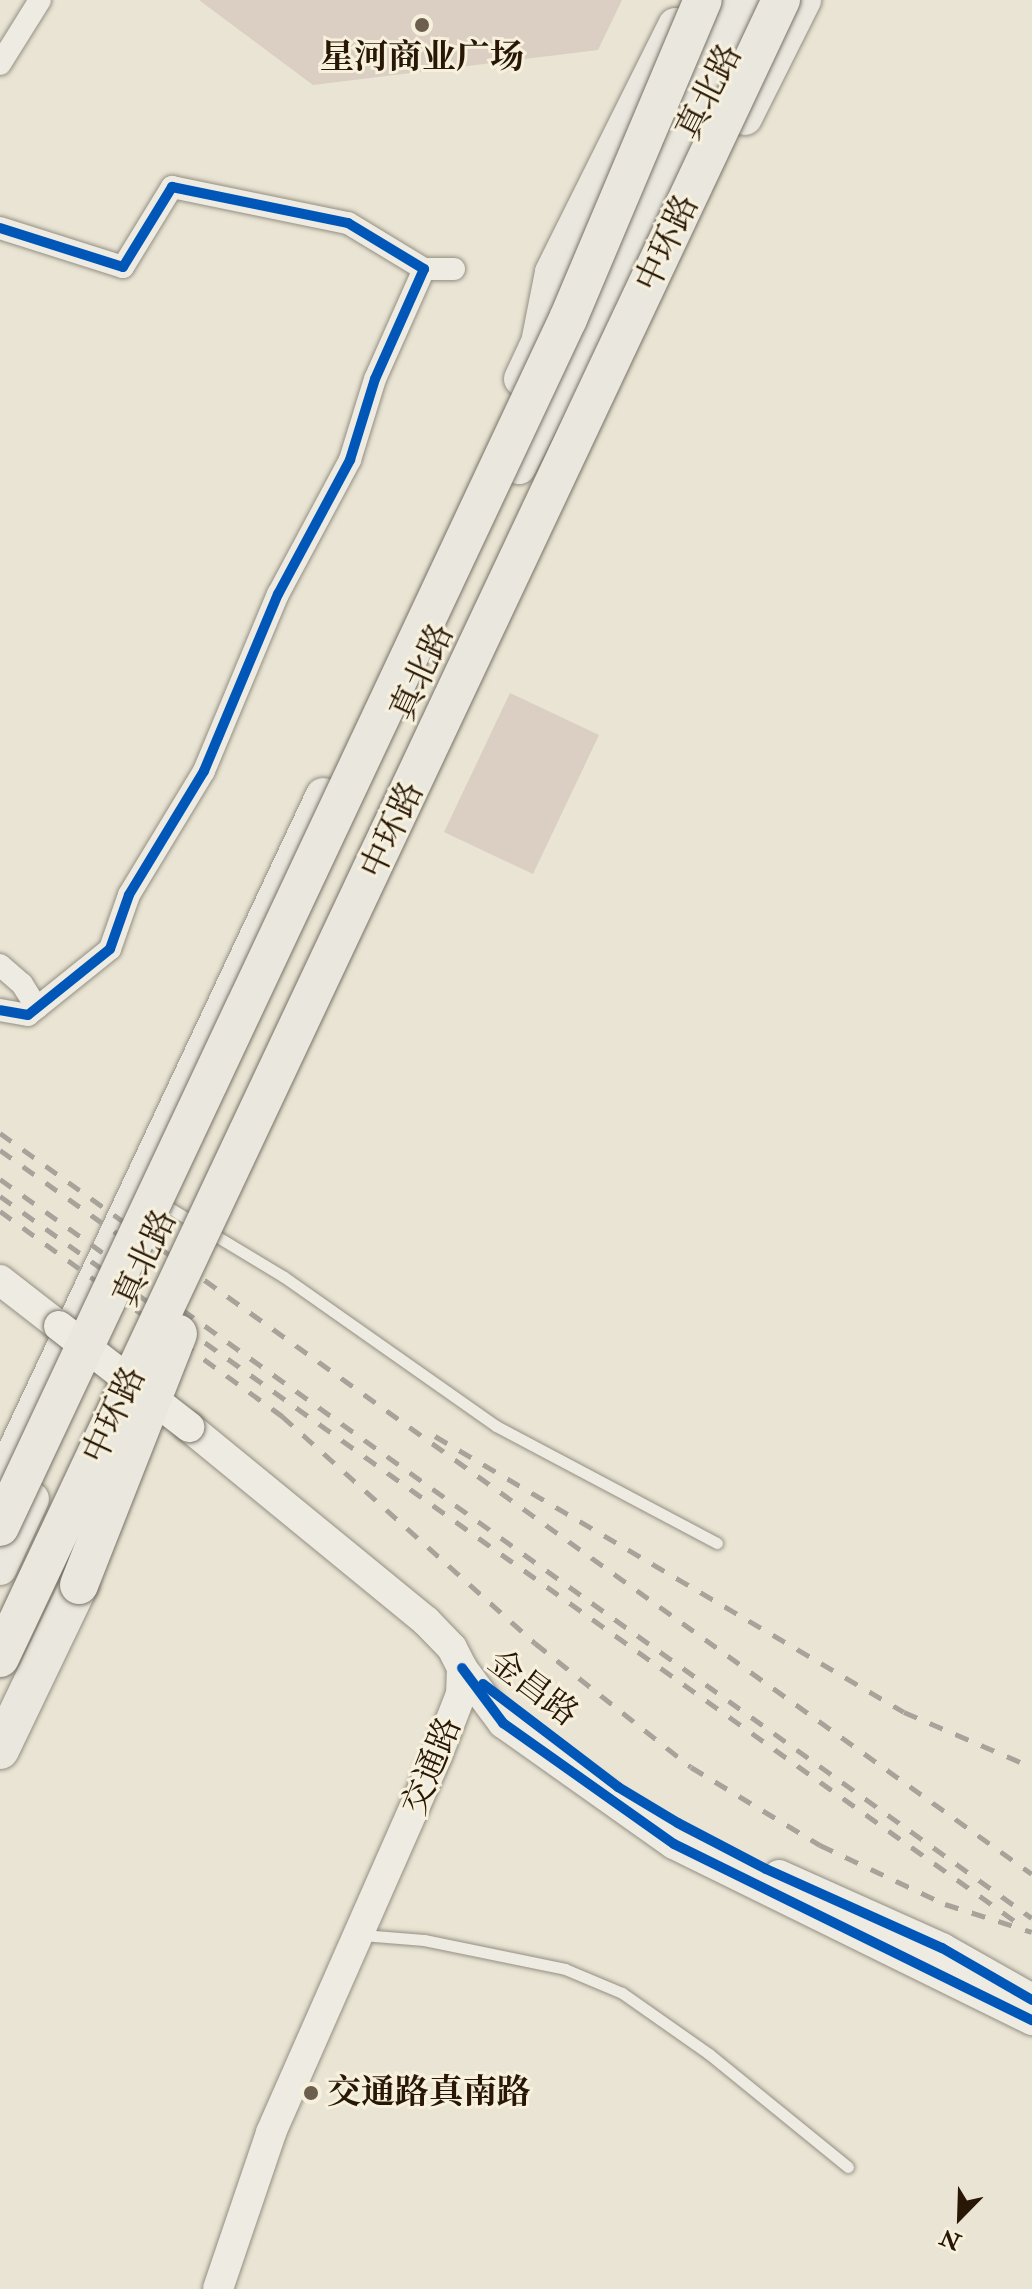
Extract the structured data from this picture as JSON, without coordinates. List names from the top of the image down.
{
  "streets": {
    "highway": ["中环路"],
    "main road": ["真北路", "金昌路", "交通路"]
  },
  "crossings": [
    ["金昌路", "交通路"]
  ],
  "places": ["星河商业广场", "交通路真南路"],
  "north": "bottom left"
}
